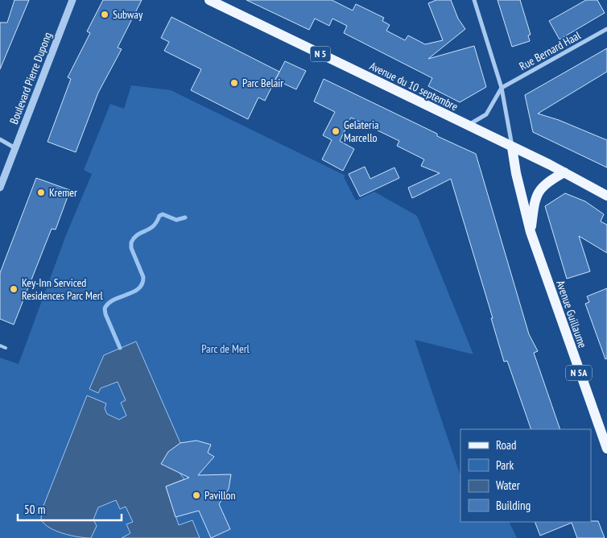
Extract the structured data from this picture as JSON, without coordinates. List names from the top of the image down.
{
  "streets": {
    "main road": [
      "N 5",
      "Avenue du 10 septembre",
      "Avenue Guillaume",
      "N 5A"
    ],
    "street": ["Rue Bernard Haal", "Boulevard Pierre Dupong"]
  },
  "crossings": [
    ["Avenue du 10 septembre", "Avenue Guillaume"]
  ],
  "parks": ["Parc de Merl"],
  "places": [
    "Subway",
    "Parc Belair",
    "Gelateria Marcello",
    "Kremer",
    "Key-Inn Serviced Residences Parc Merl",
    "Pavillon"
  ],
  "legend": [
    "Road",
    "Park",
    "Water",
    "Building"
  ],
  "scale_bar": "50 m"
}
